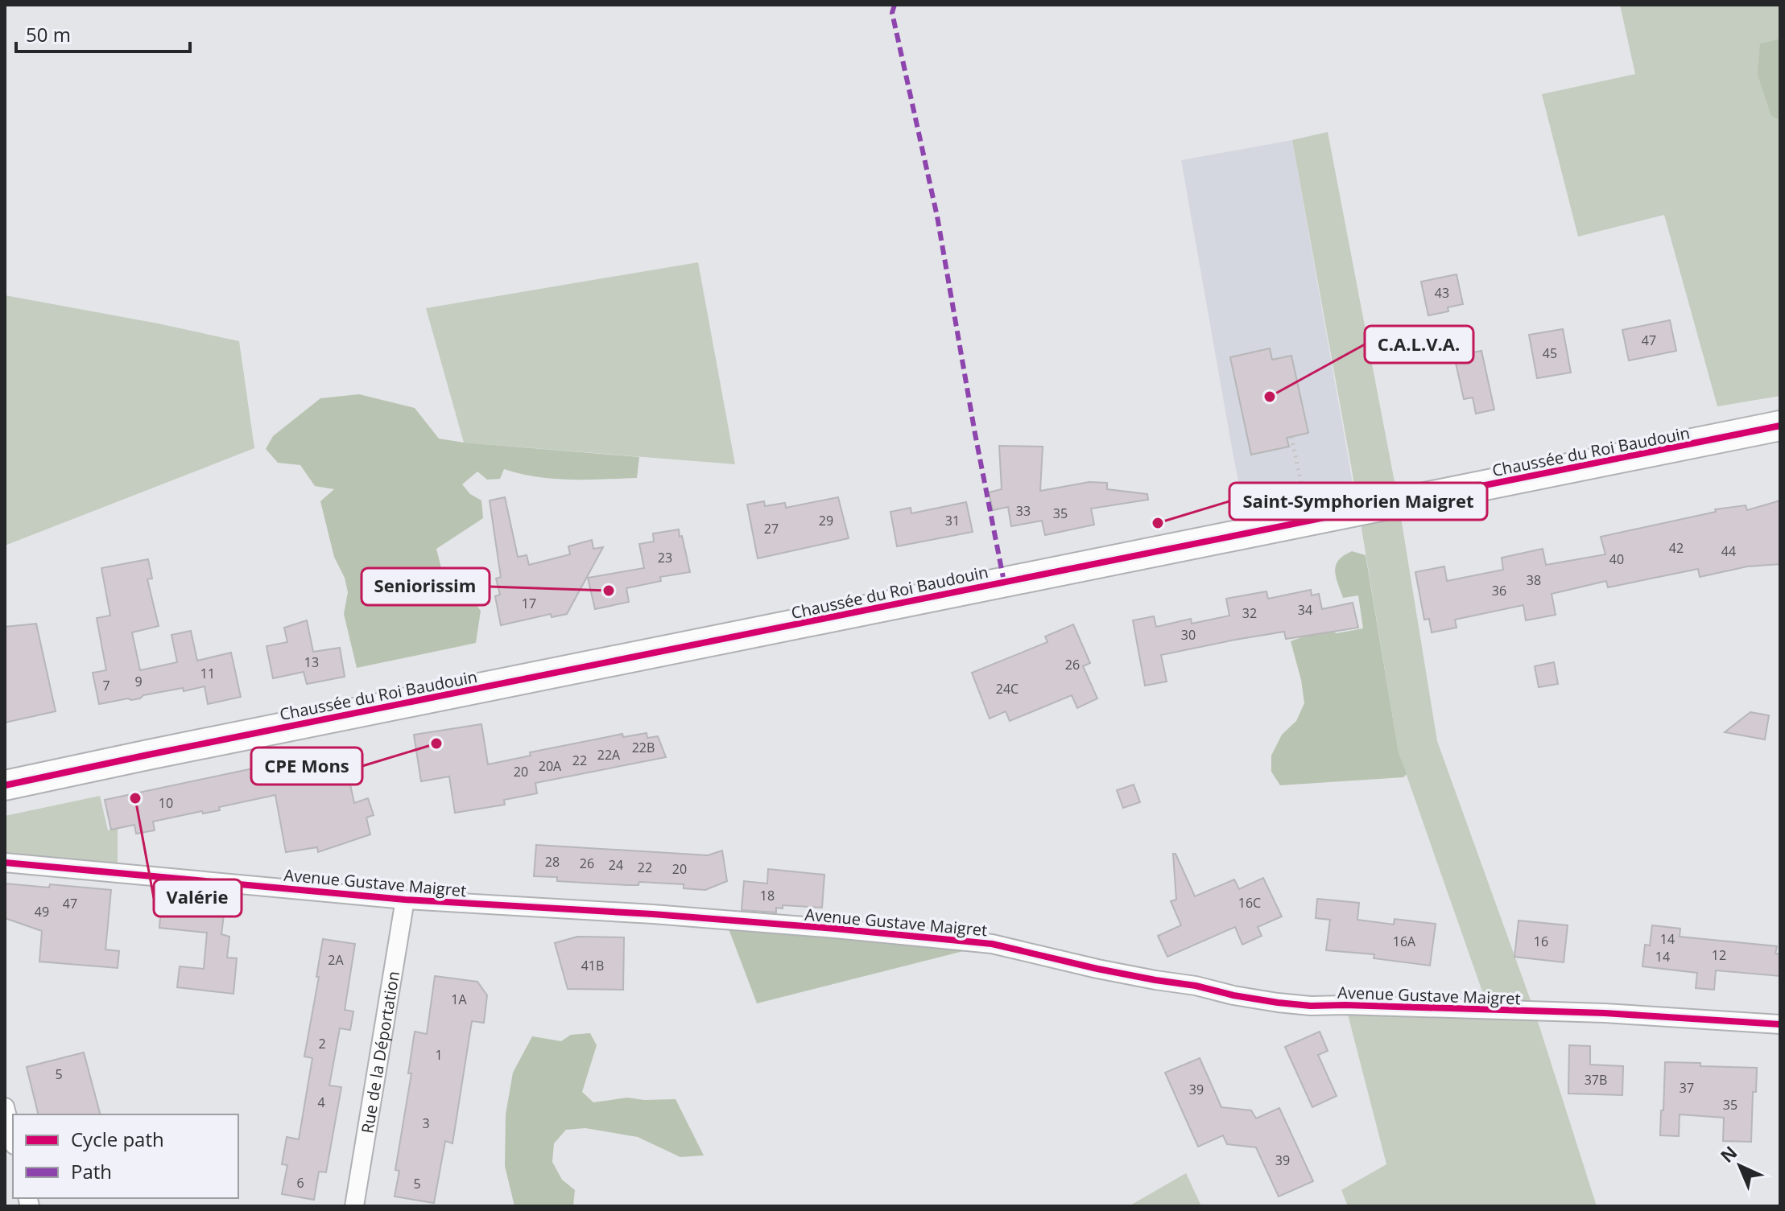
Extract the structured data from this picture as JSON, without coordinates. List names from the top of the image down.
{
  "streets": {
    "main road": ["Chaussée du Roi Baudouin"],
    "street": ["Avenue Gustave Maigret", "Rue de la Déportation"]
  },
  "crossings": [
    ["Avenue Gustave Maigret", "Rue de la Déportation"]
  ],
  "places": [
    "C.A.L.V.A.",
    "Saint-Symphorien Maigret",
    "Seniorissim",
    "CPE Mons",
    "Valérie"
  ],
  "house_numbers": [
    "43",
    "47",
    "45",
    "33",
    "35",
    "29",
    "31",
    "27",
    "42",
    "44",
    "23",
    "40",
    "38",
    "36",
    "17",
    "34",
    "32",
    "30",
    "13",
    "26",
    "11",
    "9",
    "7",
    "24C",
    "22B",
    "22A",
    "22",
    "20A",
    "20",
    "10",
    "28",
    "26",
    "24",
    "22",
    "20",
    "18",
    "16C",
    "47",
    "49",
    "14",
    "16A",
    "16",
    "12",
    "14",
    "2A",
    "41B",
    "1A",
    "2",
    "1",
    "5",
    "37B",
    "37",
    "39",
    "4",
    "35",
    "3",
    "39",
    "6",
    "5"
  ],
  "legend": ["Cycle path", "Path"],
  "scale_bar": "50 m",
  "north": "top left"
}
